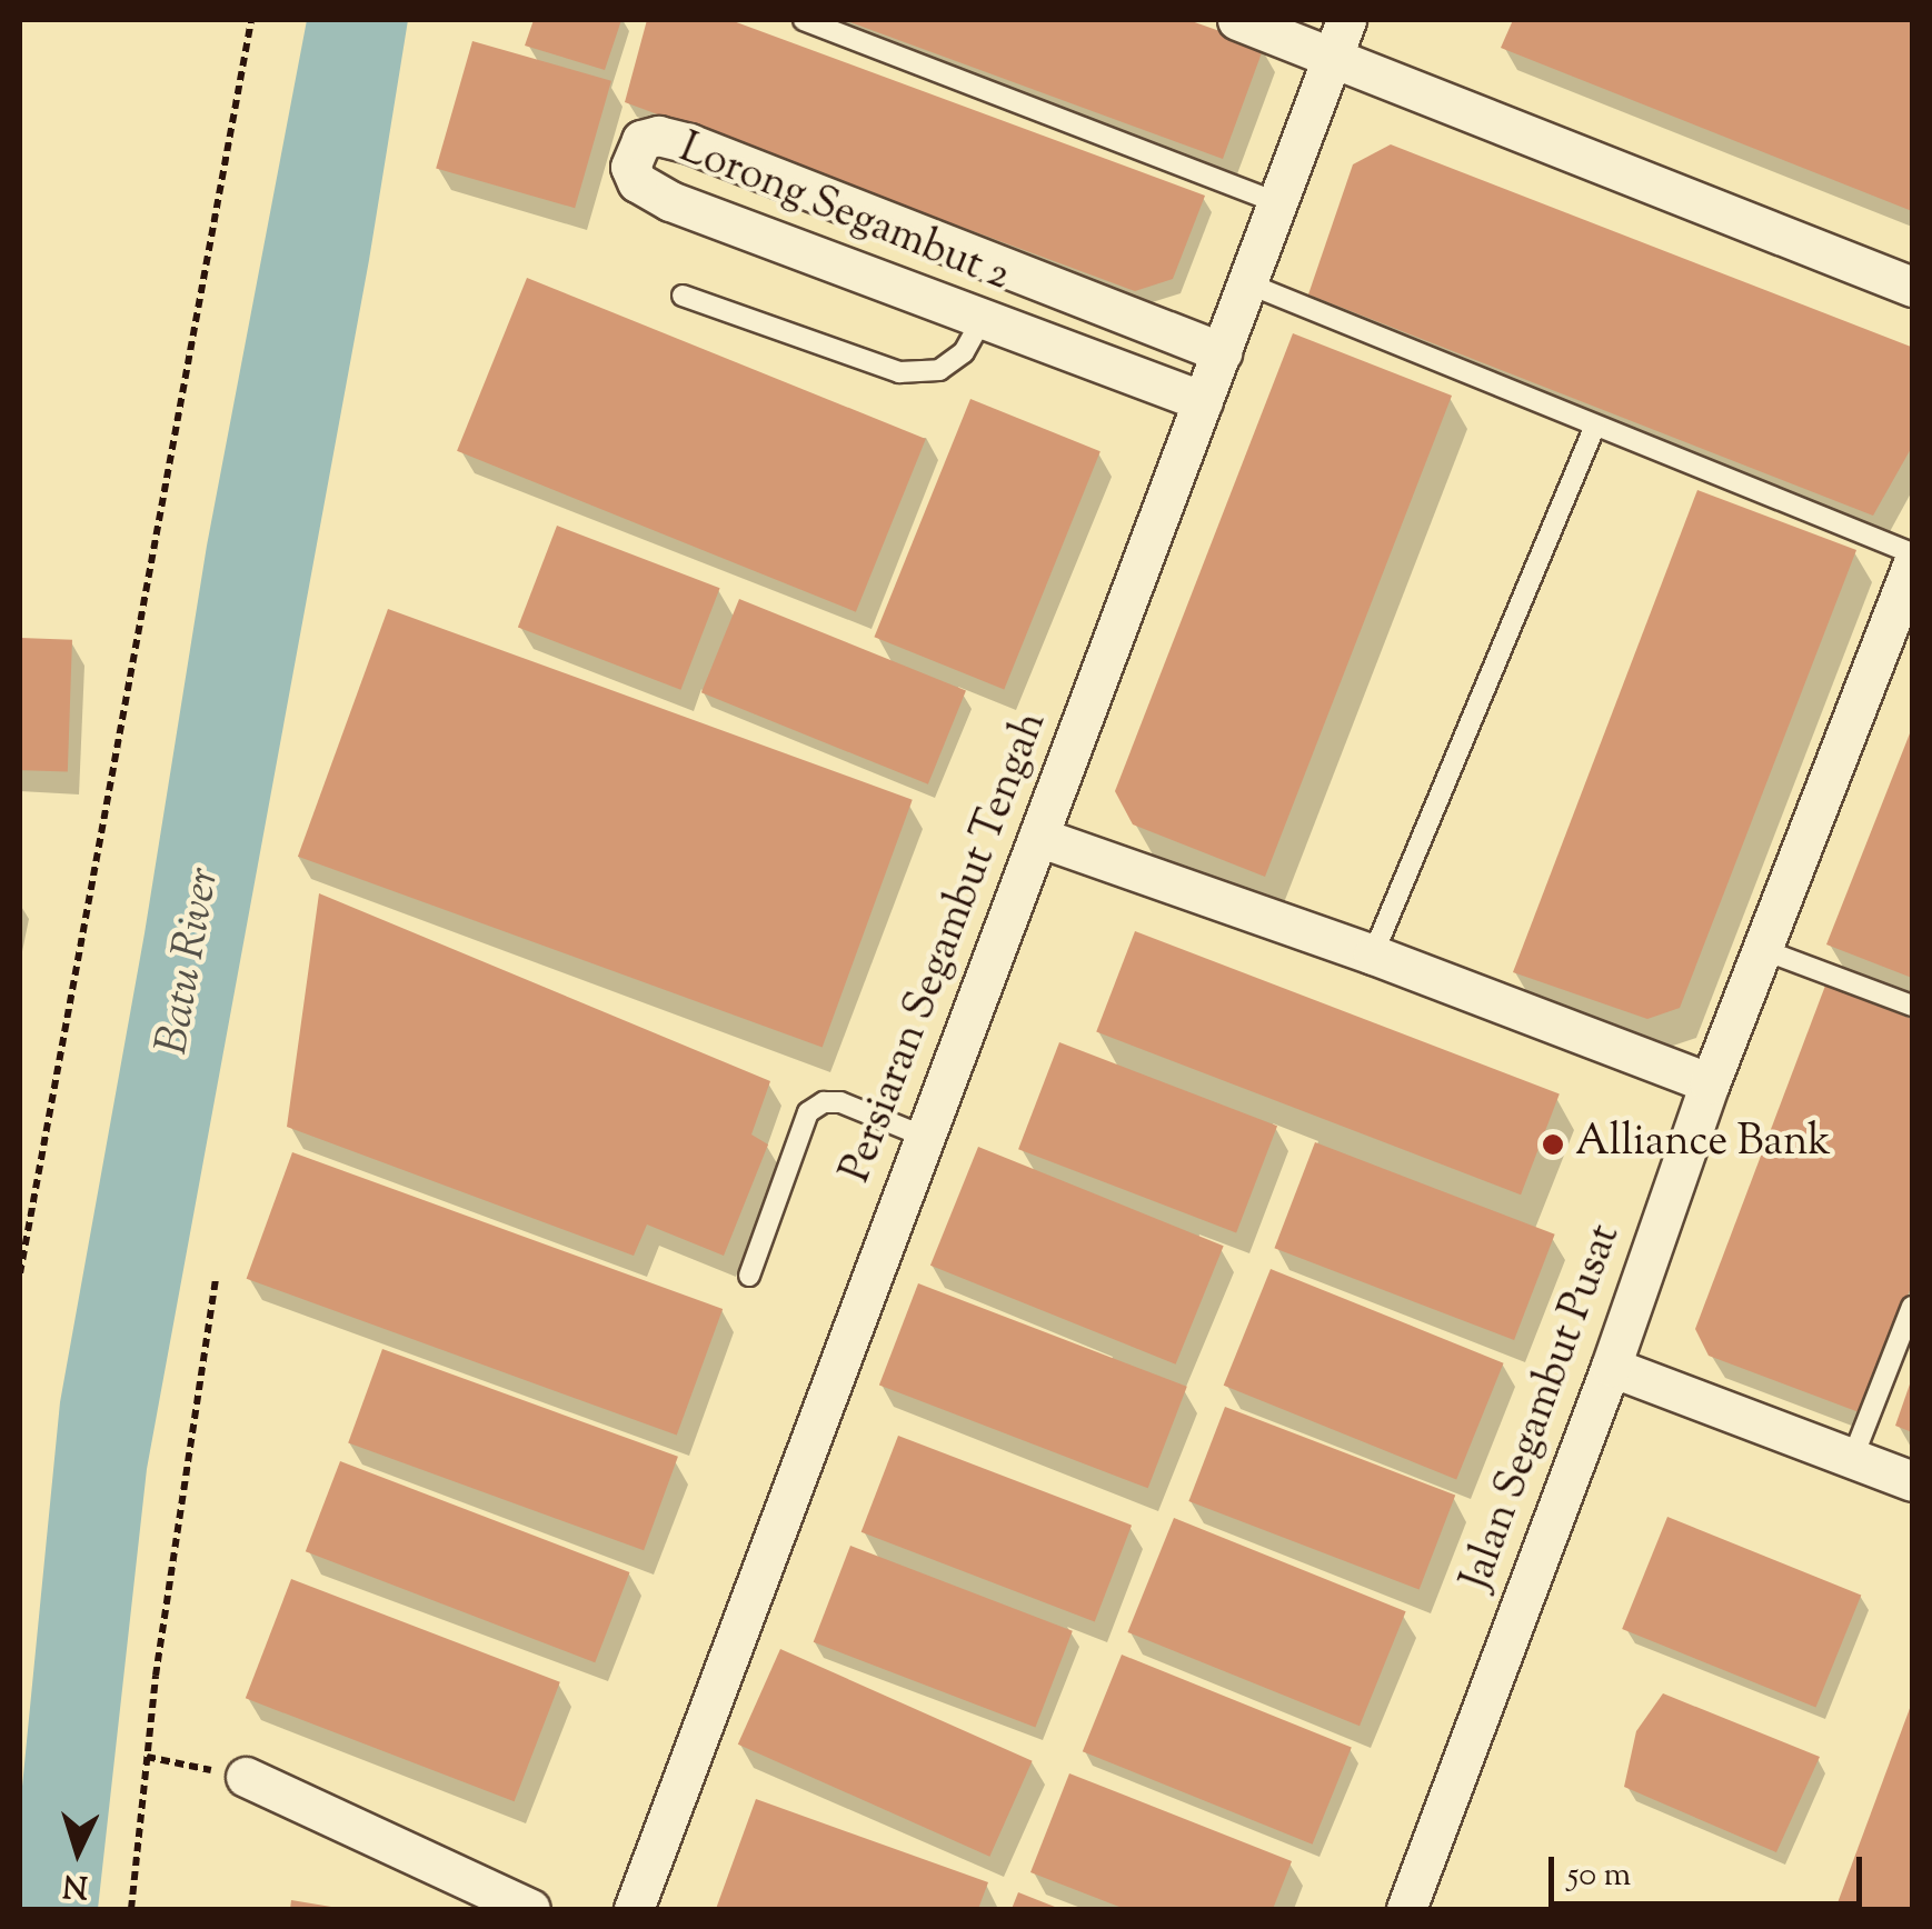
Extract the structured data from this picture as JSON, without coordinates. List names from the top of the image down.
{
  "streets": {
    "street": ["Lorong Segambut 2", "Persiaran Segambut Tengah", "Jalan Segambut Pusat"]
  },
  "crossings": [
    ["Lorong Segambut 2", "Persiaran Segambut Tengah"]
  ],
  "water": ["Batu River"],
  "places": ["Alliance Bank"],
  "scale_bar": "50 m",
  "north": "bottom"
}
